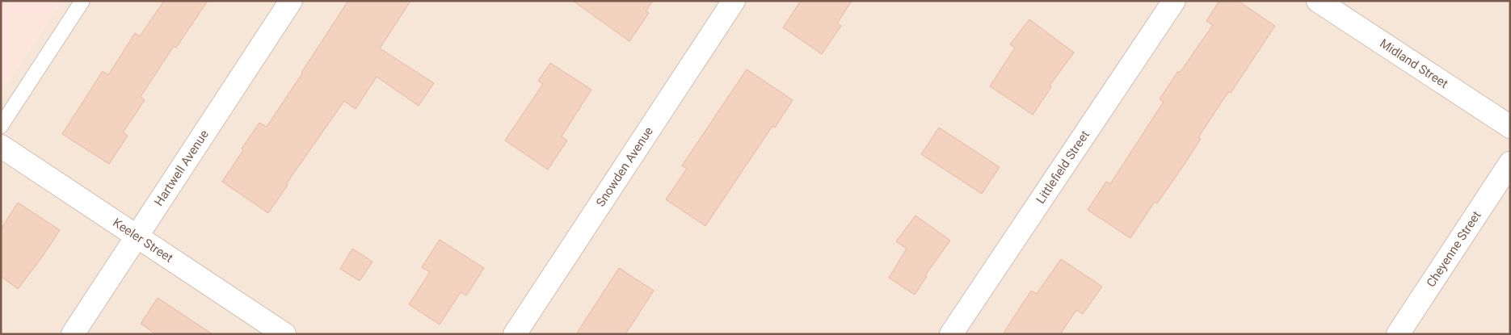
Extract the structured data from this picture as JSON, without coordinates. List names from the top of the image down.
{
  "streets": {
    "street": [
      "Midland Street",
      "Hartwell Avenue",
      "Snowden Avenue",
      "Littlefield Street",
      "Keeler Street",
      "Cheyenne Street"
    ]
  },
  "crossings": [
    ["Hartwell Avenue", "Keeler Street"]
  ]
}
